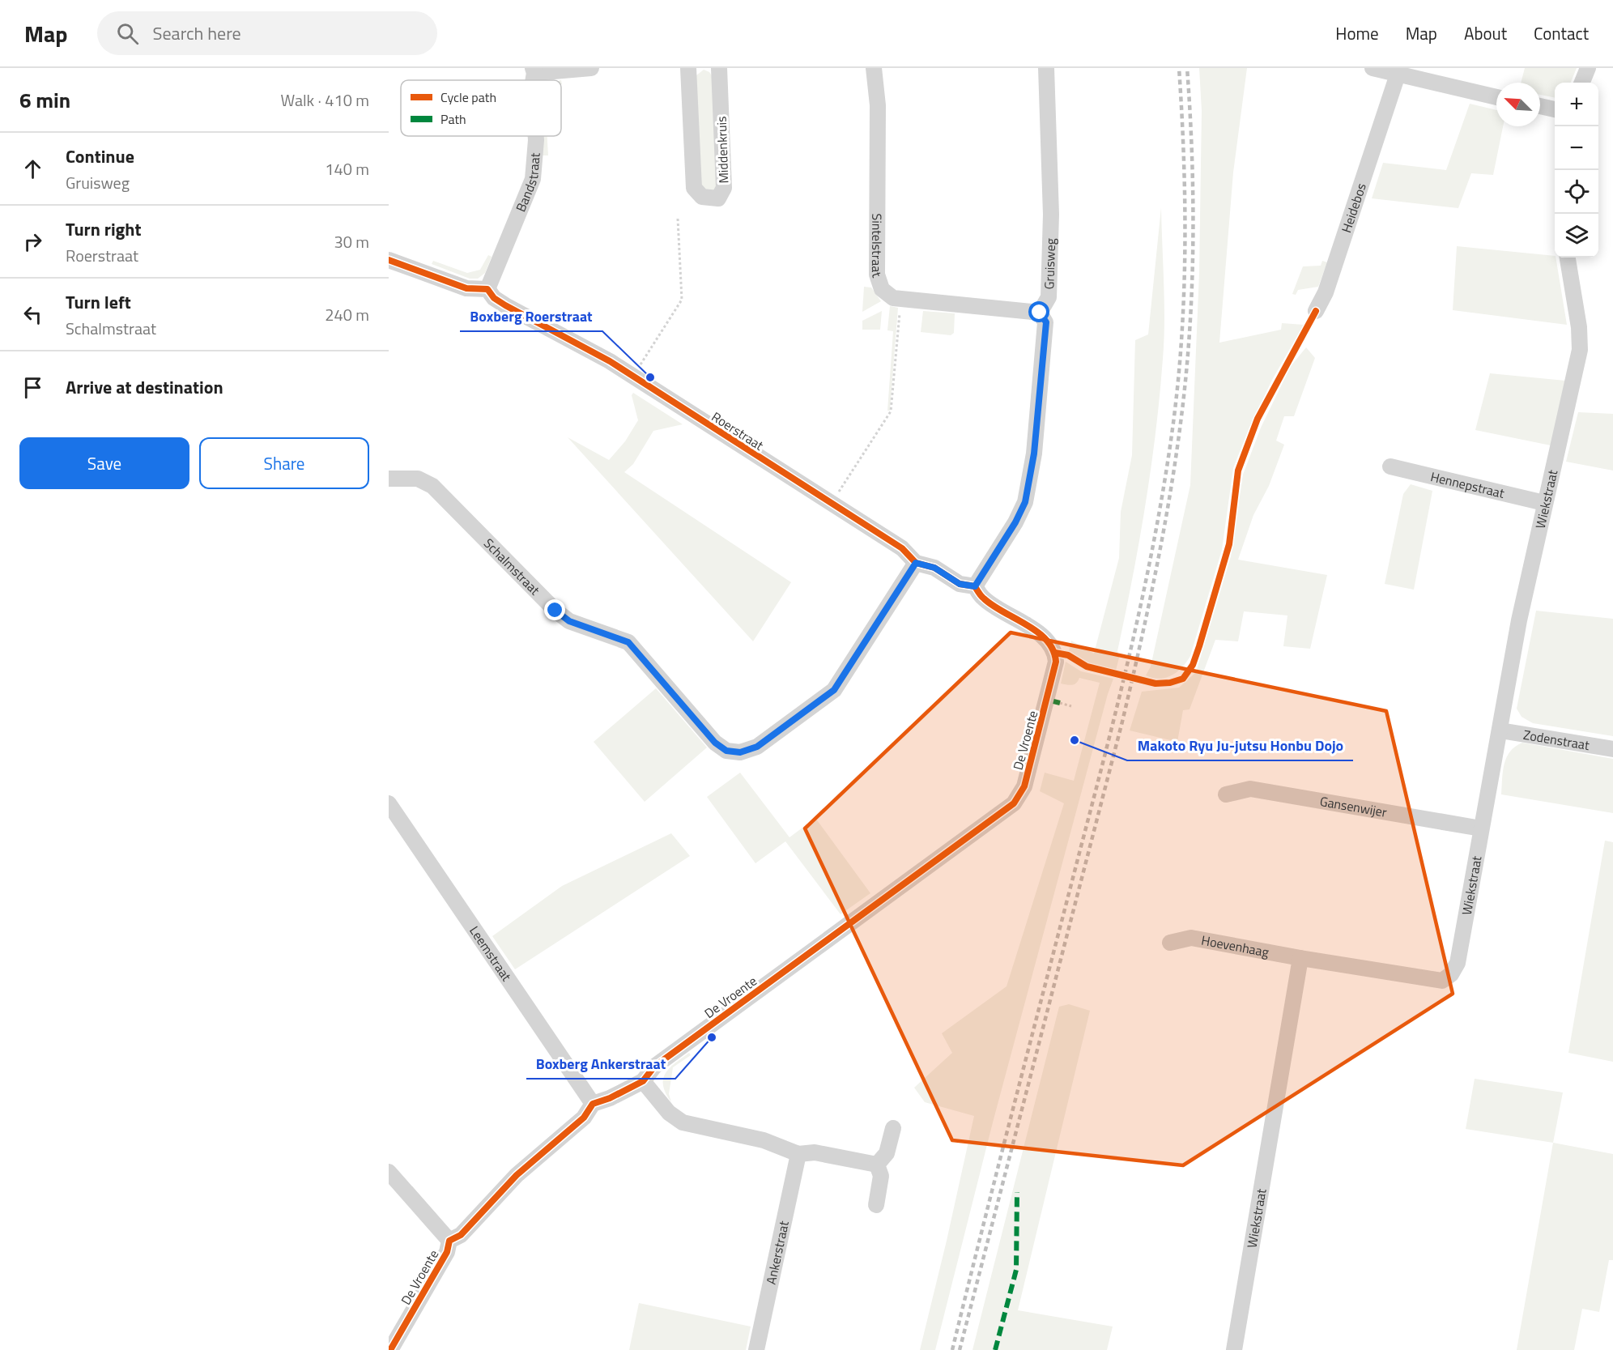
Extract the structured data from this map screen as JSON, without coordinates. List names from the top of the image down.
{
  "streets": {
    "street": [
      "Middenkruis",
      "Bandstraat",
      "Heidebos",
      "Sintelstraat",
      "Gruisweg",
      "Roerstraat",
      "Hennepstraat",
      "Wiekstraat",
      "Schalmstraat",
      "Zodenstraat",
      "De Vroente",
      "Gansenwijer",
      "Hoevenhaag",
      "Leemstraat",
      "Ankerstraat"
    ]
  },
  "crossings": [
    ["Bandstraat", "Roerstraat"],
    ["Sintelstraat", "Gruisweg"],
    ["Roerstraat", "Schalmstraat"],
    ["Roerstraat", "De Vroente"],
    ["Hennepstraat", "Wiekstraat"],
    ["Wiekstraat", "Zodenstraat"],
    ["Wiekstraat", "Gansenwijer"],
    ["Wiekstraat", "Hoevenhaag"],
    ["De Vroente", "Leemstraat"]
  ],
  "places": ["Boxberg Roerstraat", "Makoto Ryu Ju-jutsu Honbu Dojo", "Boxberg Ankerstraat"],
  "legend": ["Cycle path", "Path"],
  "north": "top left",
  "page": {
    "header": "Map",
    "search": "Search here",
    "nav": [
      "Home",
      "Map",
      "About",
      "Contact"
    ],
    "heading": ["6 min", "Walk · 410 m"],
    "map_buttons": ["+", "−"],
    "list": [
      ["Continue", "Gruisweg", "140 m"],
      ["Turn right", "Roerstraat", "30 m"],
      ["Turn left", "Schalmstraat", "240 m"],
      "Arrive at destination"
    ],
    "buttons": ["Save", "Share"]
  }
}
